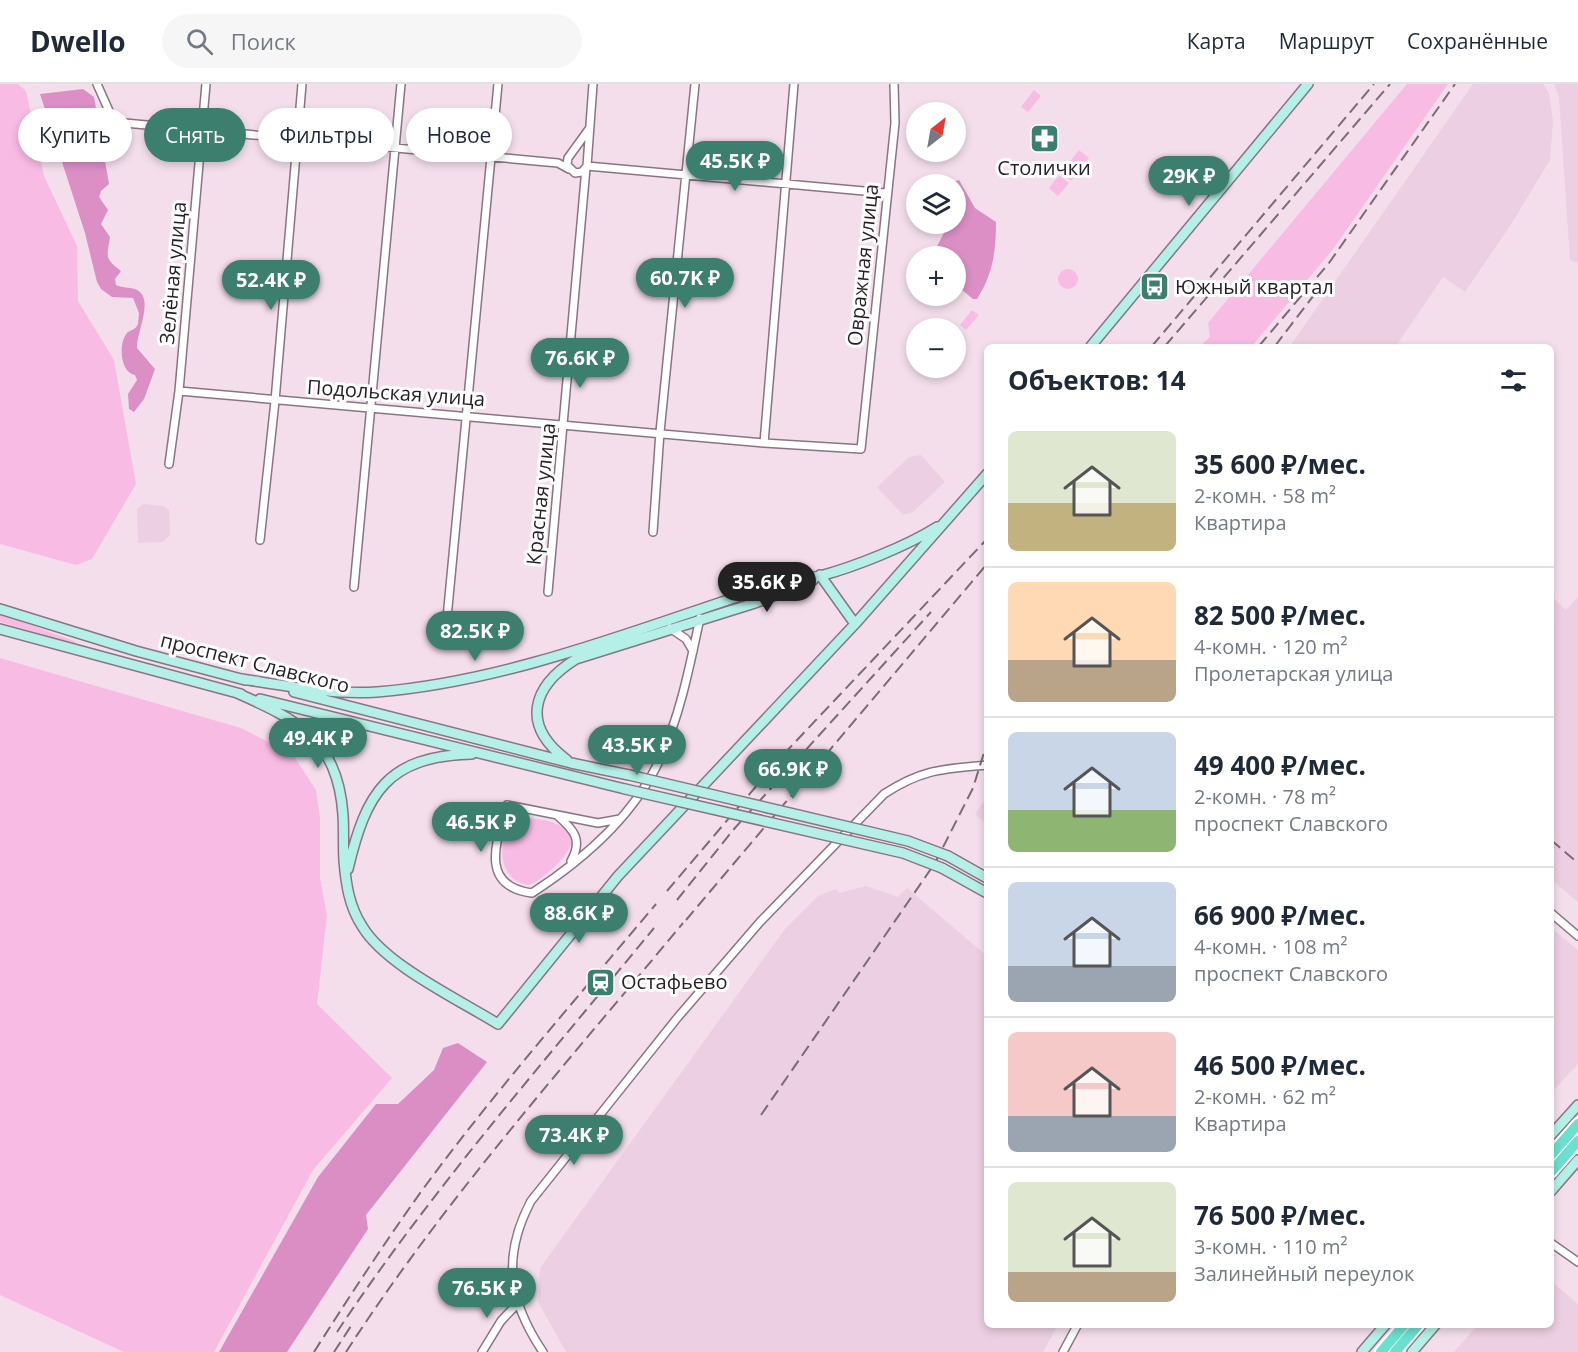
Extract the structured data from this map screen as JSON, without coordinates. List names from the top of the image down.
{
  "streets": {
    "street": [
      "Овражная улица",
      "Зелёная улица",
      "Подольская улица",
      "Красная улица",
      "проспект Славского"
    ]
  },
  "crossings": [
    ["Овражная улица", "Подольская улица"],
    ["Зелёная улица", "Подольская улица"],
    ["Подольская улица", "Красная улица"]
  ],
  "places": {
    "pharmacy": ["Столички"],
    "bus stop": ["Южный квартал"],
    "station": ["Остафьево"]
  },
  "north": "top right",
  "page": {
    "header": "Dwello",
    "search": "Поиск",
    "nav": ["Карта", "Маршрут", "Сохранённые"],
    "map_buttons": ["+", "−"],
    "chip": [
      "Купить",
      "Снять",
      "Фильтры",
      "Новое"
    ],
    "price": [
      "45.5K ₽",
      "29K ₽",
      "60.7K ₽",
      "52.4K ₽",
      "76.6K ₽",
      "35.6K ₽",
      "82.5K ₽",
      "49.4K ₽",
      "43.5K ₽",
      "66.9K ₽",
      "46.5K ₽",
      "88.6K ₽",
      "73.4K ₽",
      "76.5K ₽"
    ],
    "heading": "Объектов: 14",
    "list": [
      {
        "name": "35 600 ₽/мес.",
        "note": "2-комн. · 58 m² · Квартира"
      },
      {
        "name": "82 500 ₽/мес.",
        "note": "4-комн. · 120 m² · Пролетарская улица"
      },
      {
        "name": "49 400 ₽/мес.",
        "note": "2-комн. · 78 m² · проспект Славского"
      },
      {
        "name": "66 900 ₽/мес.",
        "note": "4-комн. · 108 m² · проспект Славского"
      },
      {
        "name": "46 500 ₽/мес.",
        "note": "2-комн. · 62 m² · Квартира"
      },
      {
        "name": "76 500 ₽/мес.",
        "note": "3-комн. · 110 m² · Залинейный переулок"
      }
    ]
  }
}
